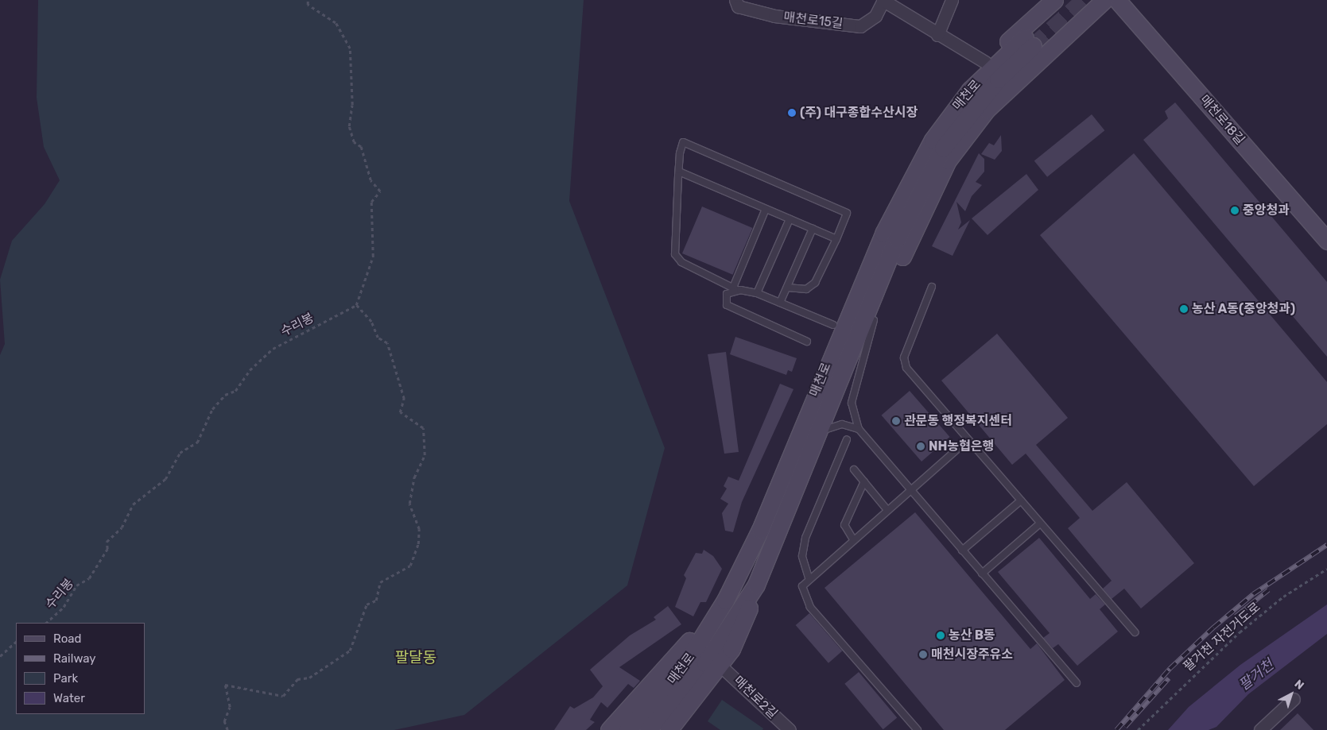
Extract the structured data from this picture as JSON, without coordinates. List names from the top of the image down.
{
  "streets": {
    "main road": ["매천로", "매천로18길"],
    "street": ["매천로15길", "매천로2길"],
    "path": ["수리봉", "팔거천 자전거도로"]
  },
  "districts": ["팔달동"],
  "water": ["팔거천"],
  "places": [
    "(주) 대구종합수산시장",
    "중앙청과",
    "농산 A동(중앙청과)",
    "관문동 행정복지센터",
    "NH농협은행",
    "농산 B동",
    "매천시장주유소"
  ],
  "legend": [
    "Road",
    "Railway",
    "Park",
    "Water"
  ],
  "north": "top right"
}
